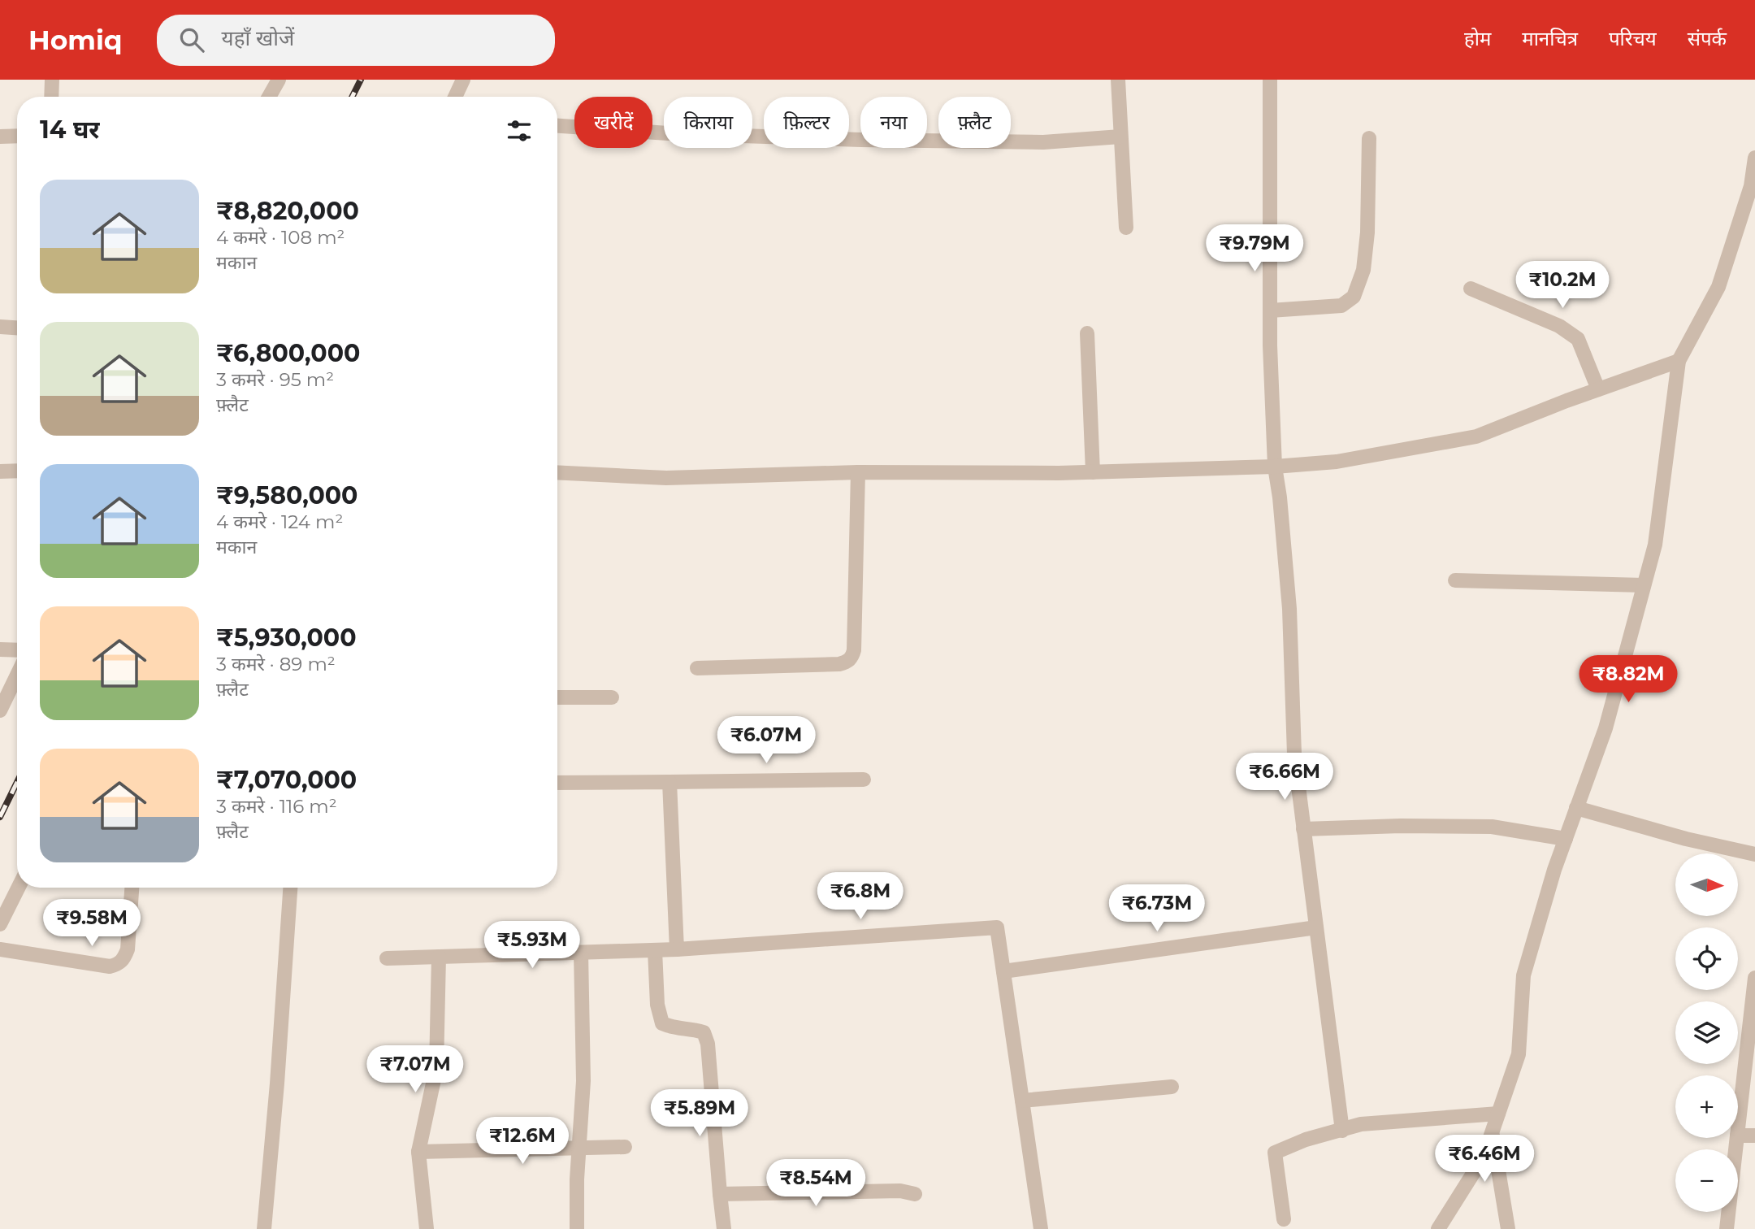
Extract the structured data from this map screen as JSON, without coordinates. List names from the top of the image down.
{
  "north": "right",
  "page": {
    "header": "Homiq",
    "search": "यहाँ खोजें",
    "nav": [
      "होम",
      "मानचित्र",
      "परिचय",
      "संपर्क"
    ],
    "chip": [
      "खरीदें",
      "किराया",
      "फ़िल्टर",
      "नया",
      "फ़्लैट"
    ],
    "heading": "14 घर",
    "list": [
      {
        "name": "₹8,820,000",
        "note": "4 कमरे · 108 m² · मकान"
      },
      {
        "name": "₹6,800,000",
        "note": "3 कमरे · 95 m² · फ़्लैट"
      },
      {
        "name": "₹9,580,000",
        "note": "4 कमरे · 124 m² · मकान"
      },
      {
        "name": "₹5,930,000",
        "note": "3 कमरे · 89 m² · फ़्लैट"
      },
      {
        "name": "₹7,070,000",
        "note": "3 कमरे · 116 m² · फ़्लैट"
      }
    ],
    "price": [
      "₹9.79M",
      "₹10.2M",
      "₹8.82M",
      "₹6.07M",
      "₹6.66M",
      "₹6.8M",
      "₹6.73M",
      "₹9.58M",
      "₹5.93M",
      "₹7.07M",
      "₹5.89M",
      "₹12.6M",
      "₹6.46M",
      "₹8.54M"
    ],
    "map_buttons": ["+", "−"]
  }
}
